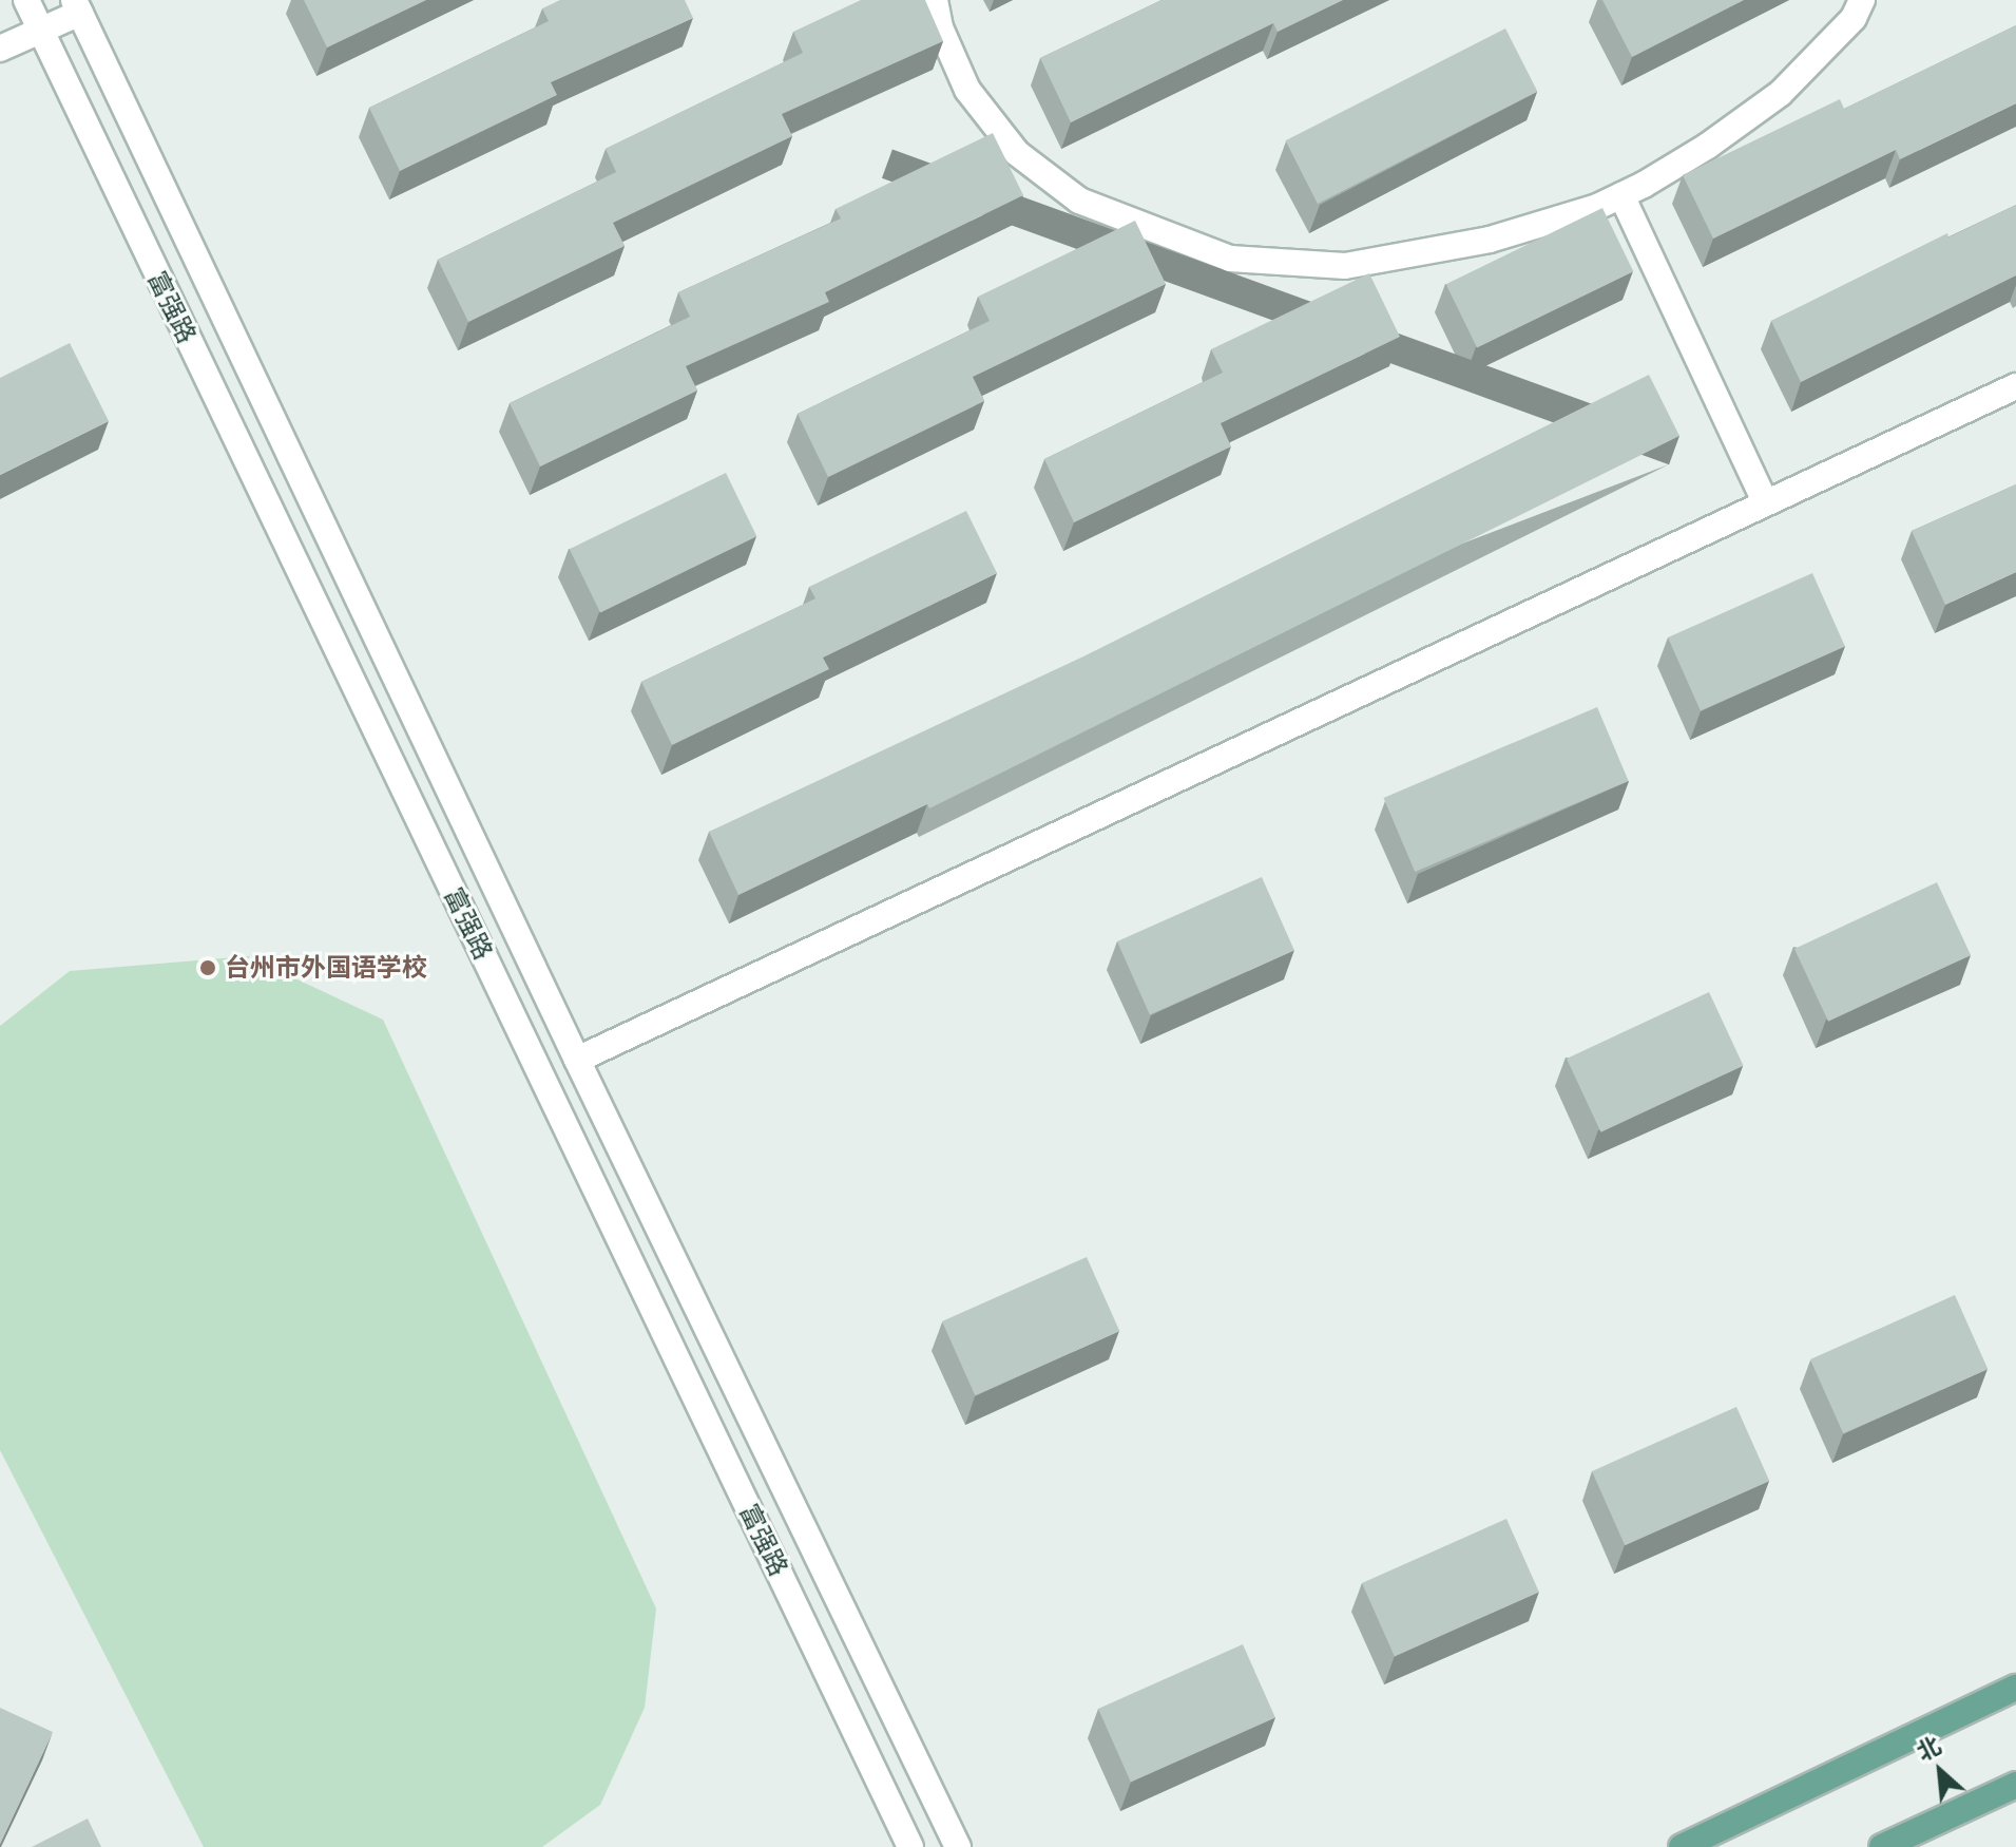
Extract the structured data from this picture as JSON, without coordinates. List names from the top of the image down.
{
  "streets": {
    "main road": ["富强路"]
  },
  "places": ["台州市外国语学校"],
  "north": "top left"
}
